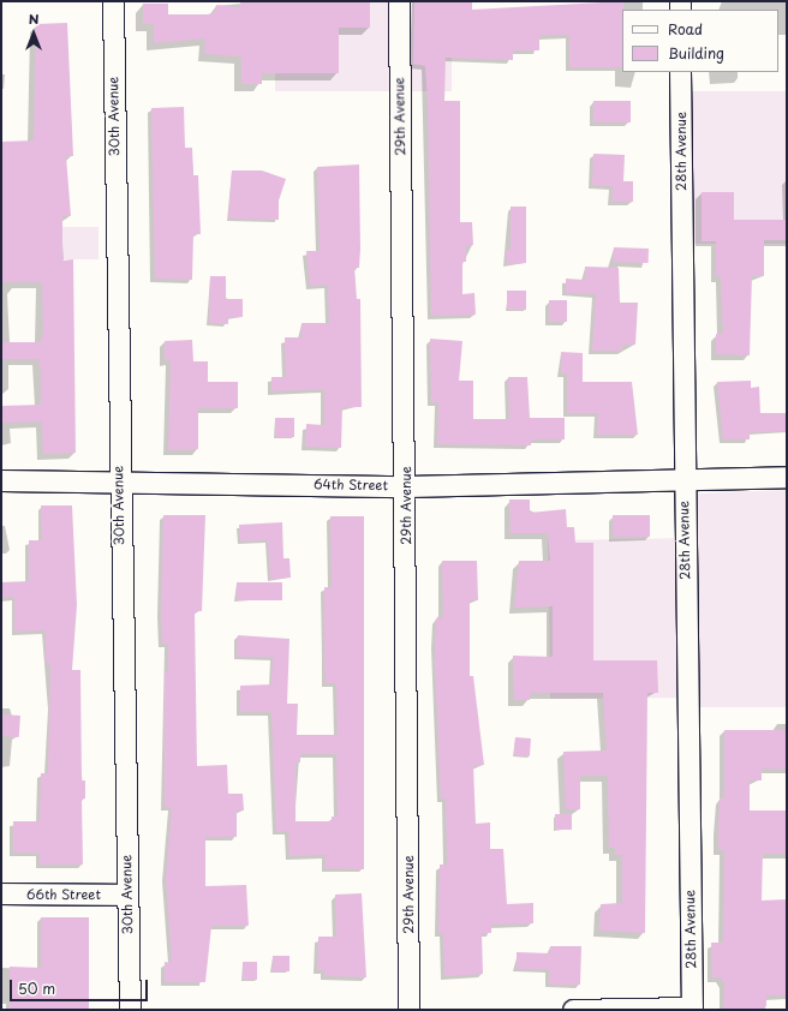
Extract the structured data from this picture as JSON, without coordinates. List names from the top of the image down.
{
  "streets": {
    "street": [
      "30th Avenue",
      "29th Avenue",
      "28th Avenue",
      "64th Street",
      "66th Street"
    ]
  },
  "crossings": [
    ["30th Avenue", "64th Street"],
    ["30th Avenue", "66th Street"],
    ["29th Avenue", "64th Street"],
    ["28th Avenue", "64th Street"]
  ],
  "legend": ["Road", "Building"],
  "scale_bar": "50 m",
  "north": "top"
}
